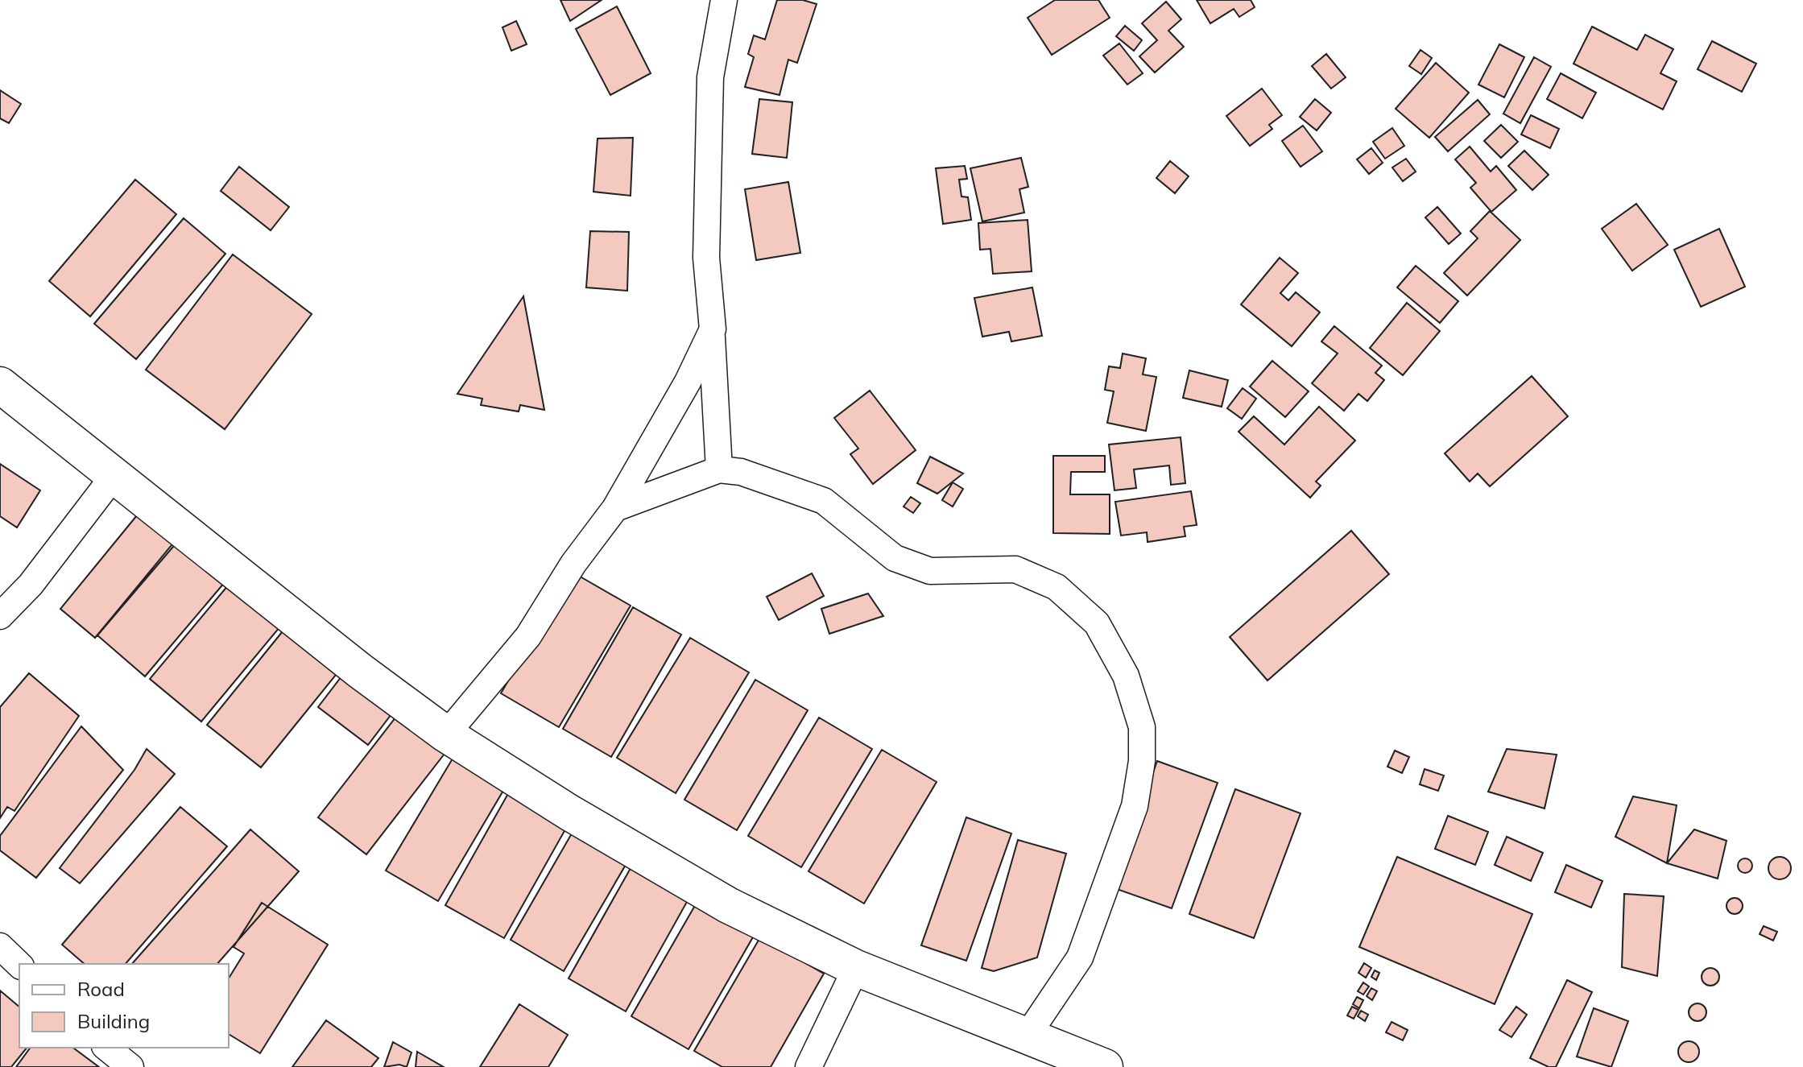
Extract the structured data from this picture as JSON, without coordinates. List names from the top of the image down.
{
  "legend": ["Road", "Building"]
}
